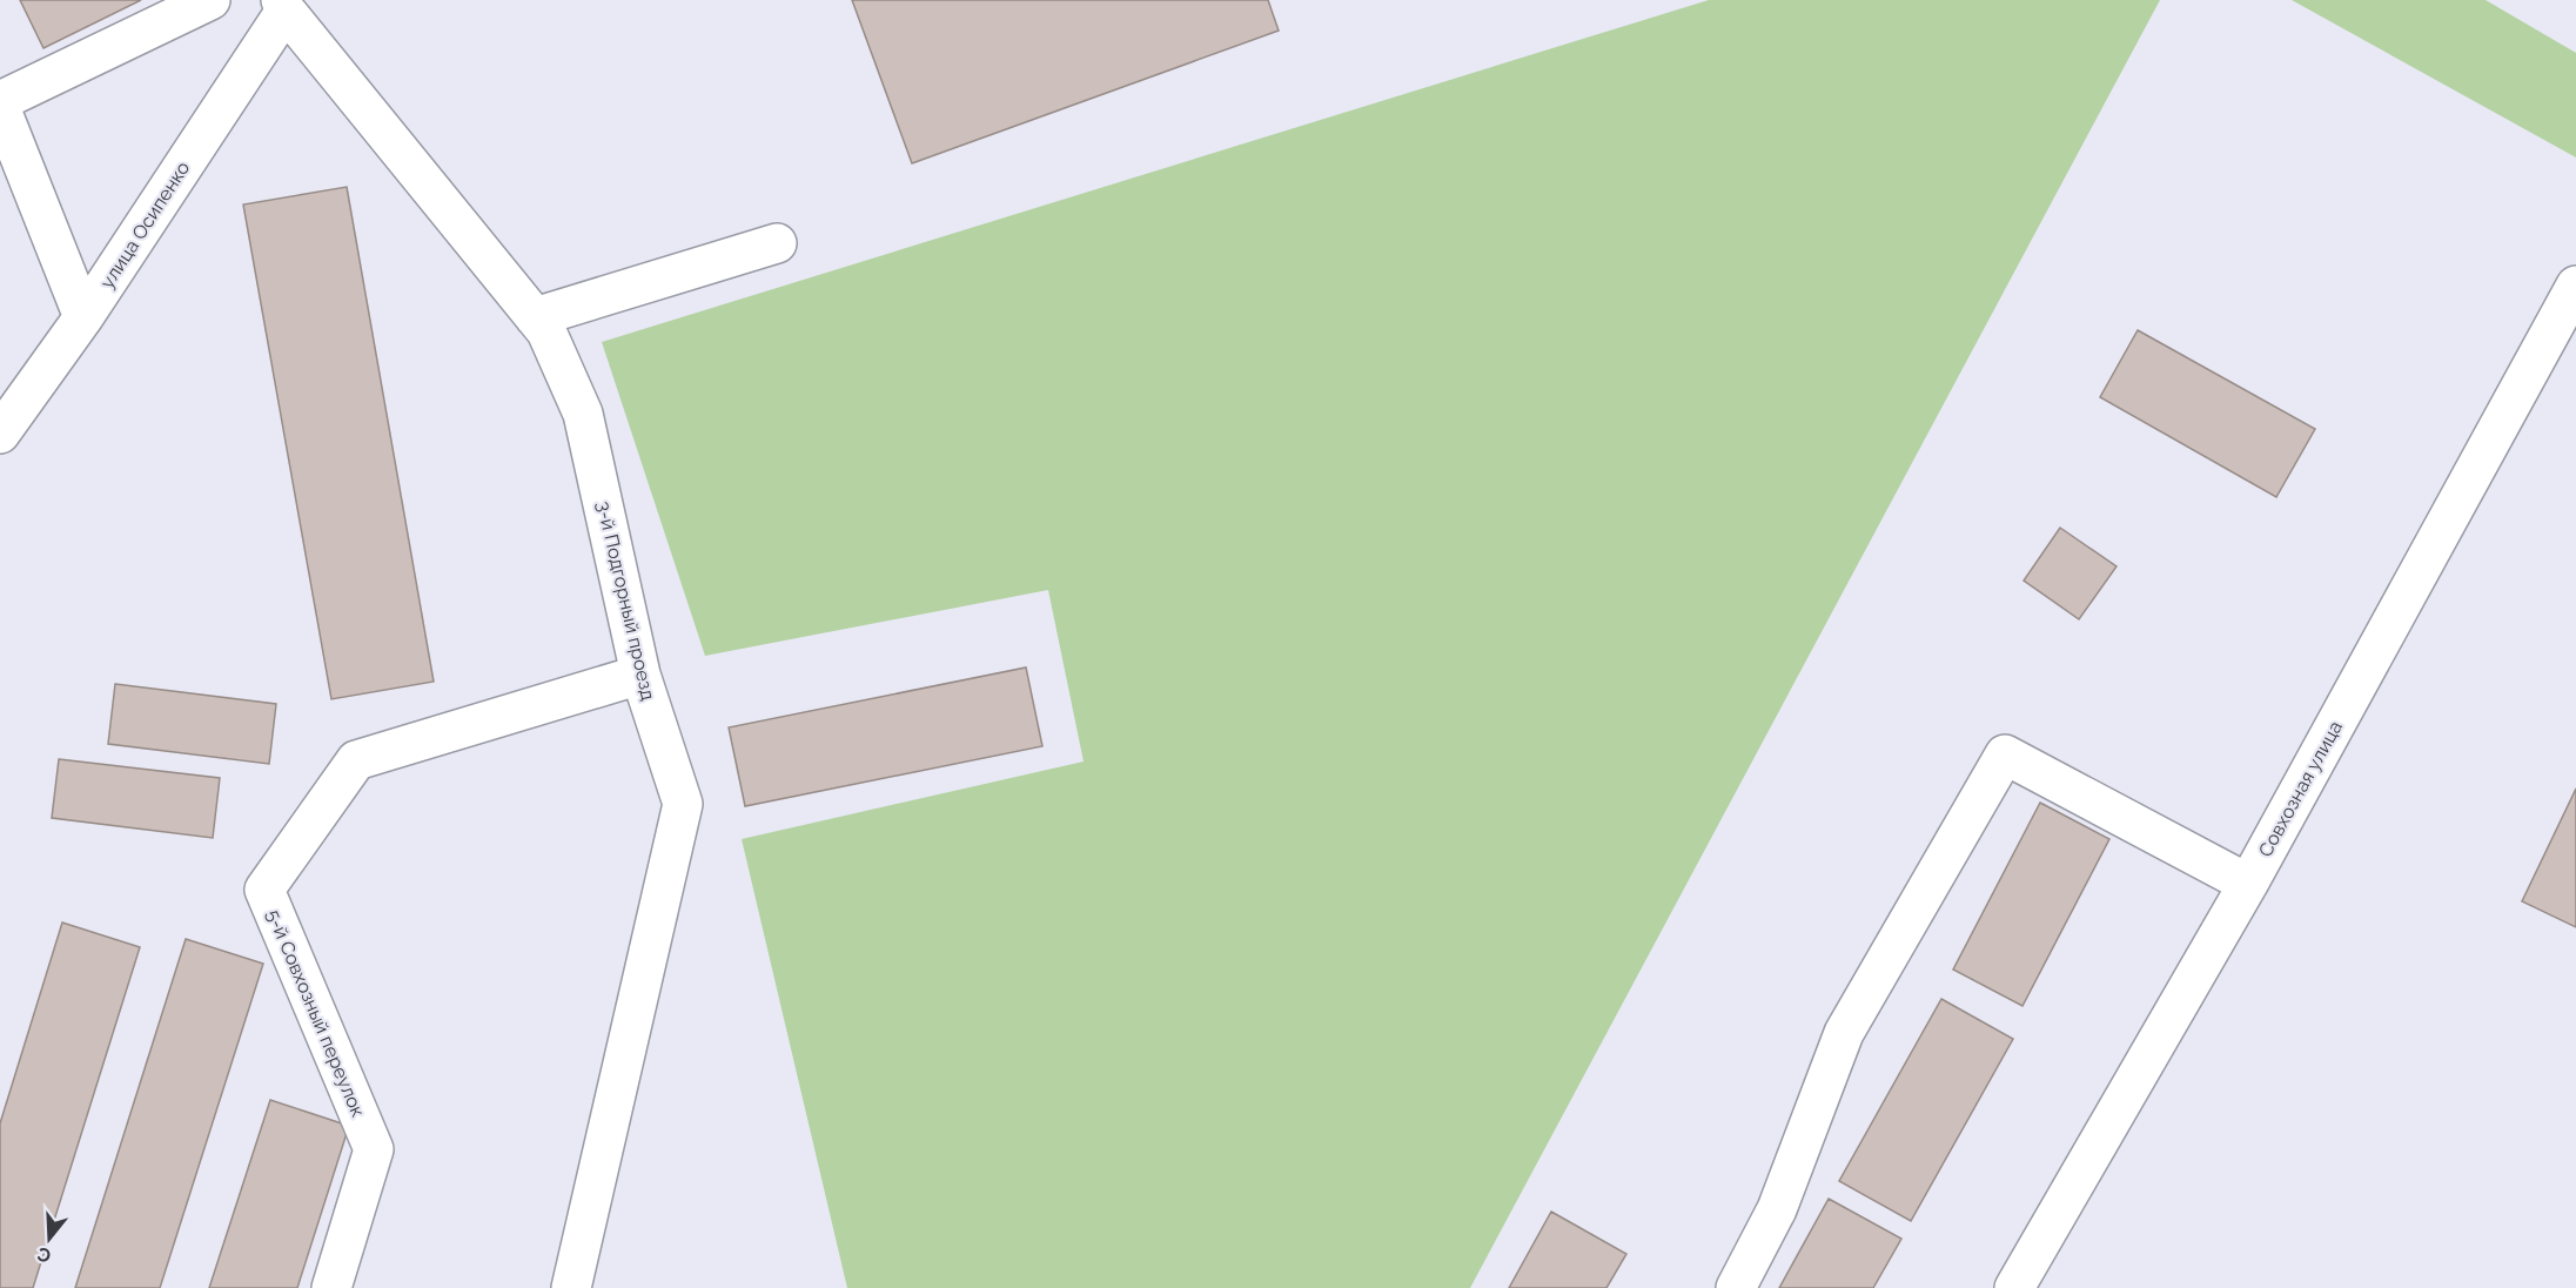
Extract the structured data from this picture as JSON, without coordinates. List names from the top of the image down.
{
  "streets": {
    "street": [
      "улица Осипенко",
      "3-й Подгорный проезд",
      "Совхозная улица",
      "5-й Совхозный переулок"
    ]
  },
  "crossings": [
    ["улица Осипенко", "3-й Подгорный проезд"],
    ["3-й Подгорный проезд", "5-й Совхозный переулок"]
  ],
  "north": "bottom"
}
